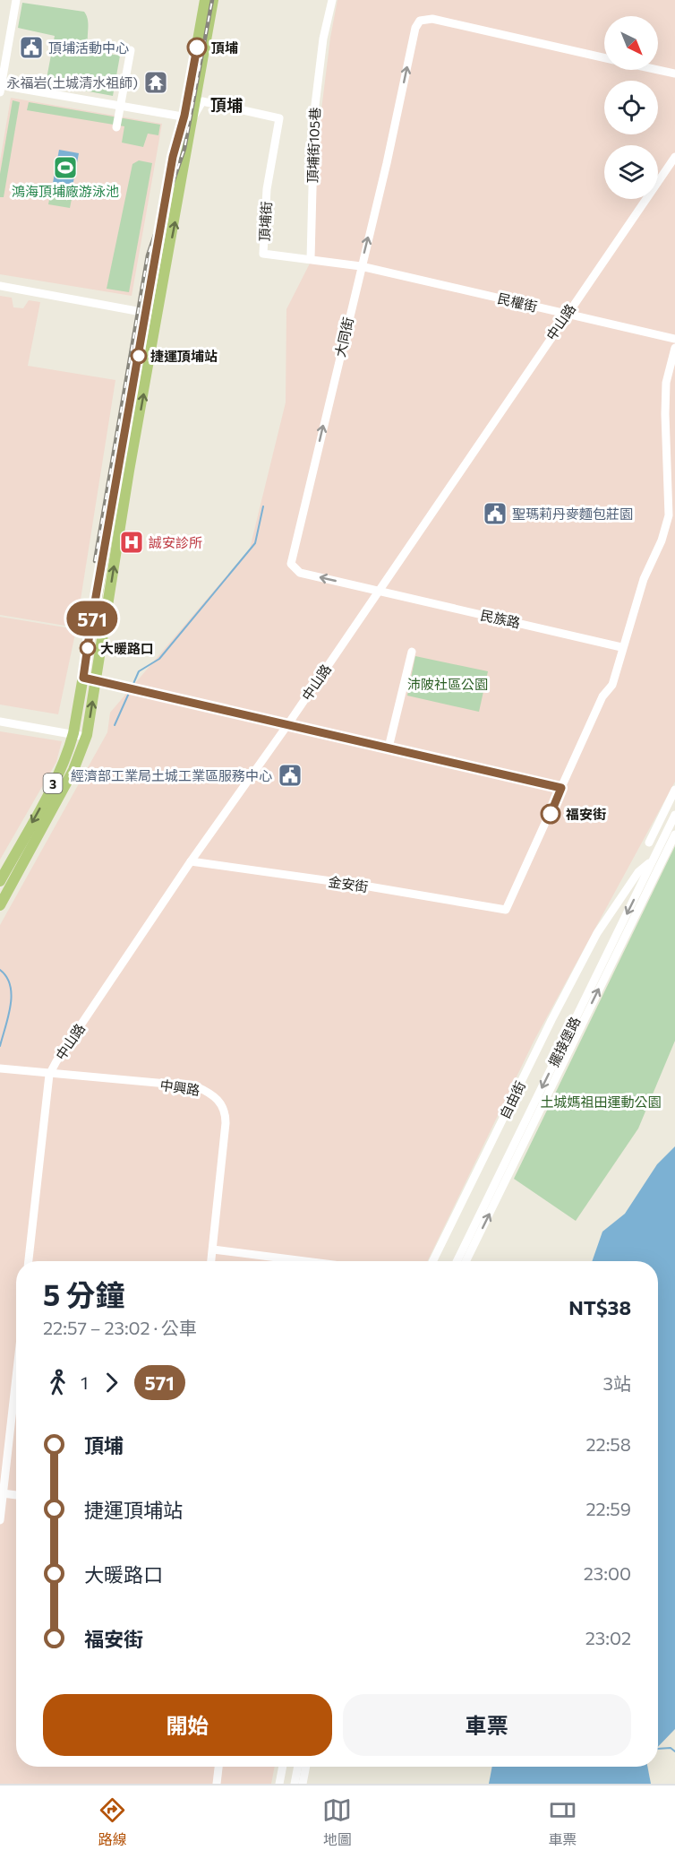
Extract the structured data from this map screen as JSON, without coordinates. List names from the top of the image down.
{
  "streets": {
    "main road": ["3"],
    "street": [
      "頂埔街105巷",
      "頂埔街",
      "民權街",
      "中山路",
      "大同街",
      "民族路",
      "金安街",
      "擺接堡路",
      "中興路",
      "自由街"
    ]
  },
  "crossings": [
    ["頂埔街105巷", "頂埔街"],
    ["頂埔街", "民權街"],
    ["頂埔街", "大同街"],
    ["頂埔街", "3"],
    ["民權街", "中山路"],
    ["民權街", "大同街"],
    ["中山路", "大同街"],
    ["中山路", "民族路"],
    ["中山路", "金安街"],
    ["中山路", "中興路"],
    ["大同街", "民族路"],
    ["擺接堡路", "自由街"]
  ],
  "districts": ["頂埔"],
  "parks": ["沛陂社區公園", "土城媽祖田運動公園"],
  "places": {
    "public building": ["頂埔活動中心", "聖瑪莉丹麥麵包莊園", "經濟部工業局土城工業區服務中心"],
    "other": [
      "頂埔",
      "捷運頂埔站",
      "大暖路口",
      "福安街"
    ],
    "temple": ["永福岩(土城清水祖師)"],
    "sports": ["鴻海頂埔廠游泳池"],
    "hospital": ["誠安診所"]
  },
  "lines": ["bus line 571"],
  "north": "bottom right",
  "page": {
    "on_map": "571",
    "heading": ["5 分鐘", "22:57 – 23:02 · 公車", "NT$38"],
    "legs": ["1", "571", "3站"],
    "list": [
      {
        "name": "頂埔",
        "value": "22:58"
      },
      {
        "name": "捷運頂埔站",
        "value": "22:59"
      },
      {
        "name": "大暖路口",
        "value": "23:00"
      },
      {
        "name": "福安街",
        "value": "23:02"
      }
    ],
    "buttons": ["開始", "車票"],
    "tabs": ["路線", "地圖", "車票"]
  }
}
